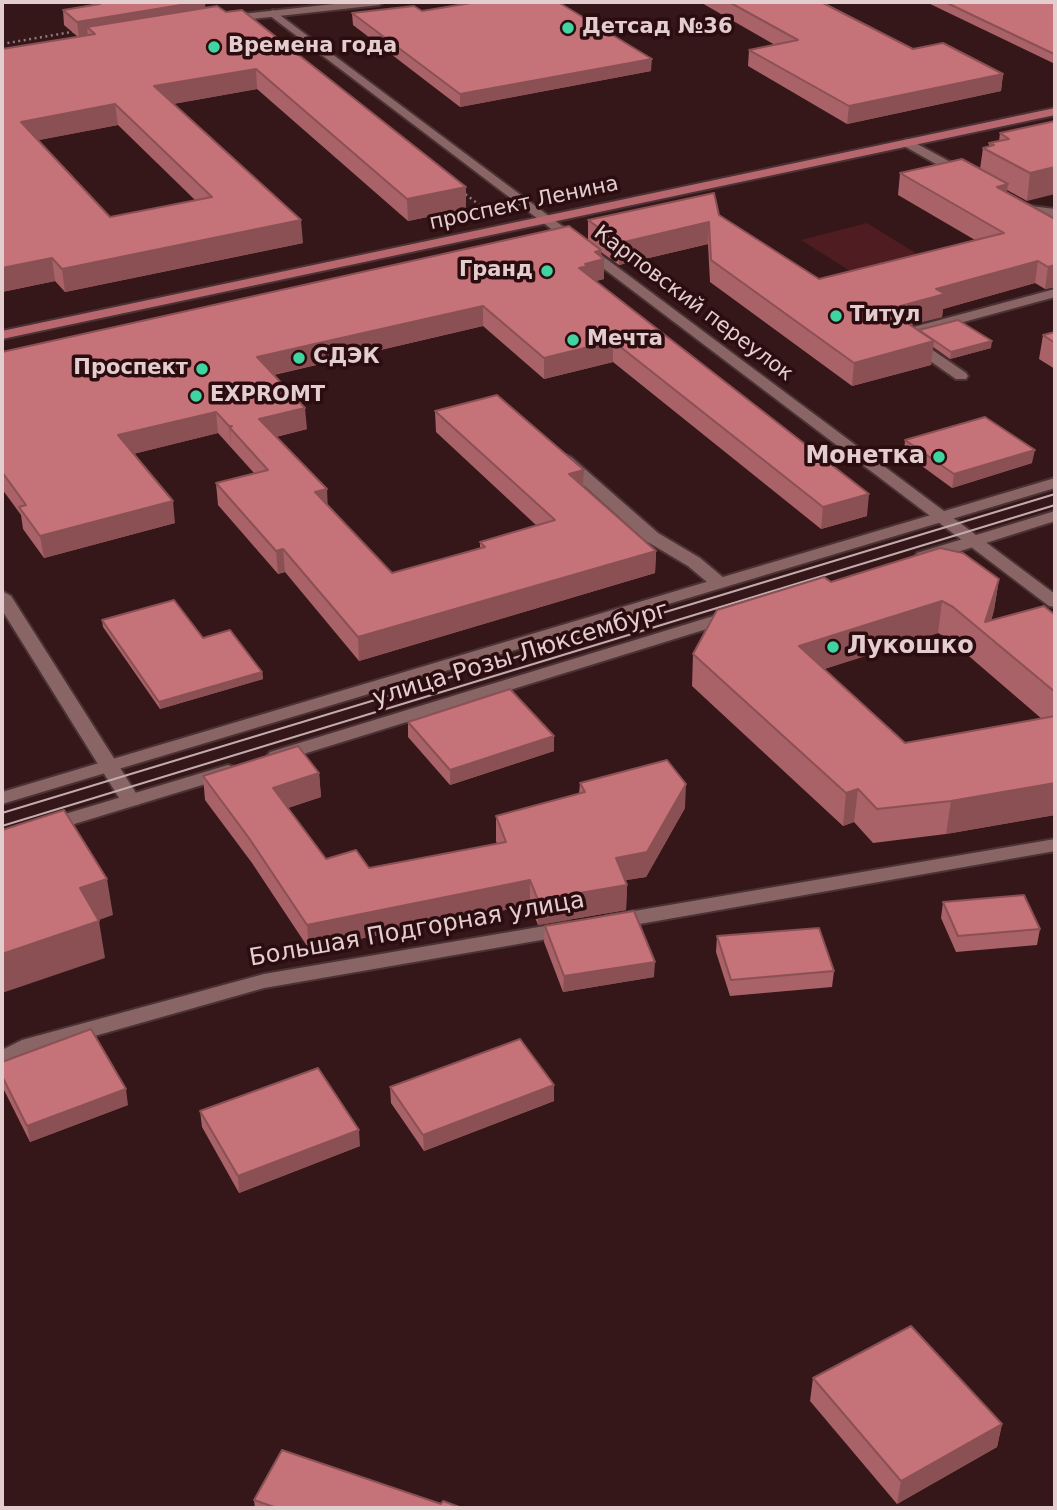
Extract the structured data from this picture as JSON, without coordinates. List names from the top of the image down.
{
  "streets": {
    "main road": ["проспект Ленина"],
    "street": ["Карповский переулок", "улица Розы Люксембург", "Большая Подгорная улица"]
  },
  "crossings": [
    ["проспект Ленина", "Карповский переулок"],
    ["Карповский переулок", "улица Розы Люксембург"]
  ],
  "places": [
    "Детсад №36",
    "Времена года",
    "Гранд",
    "Титул",
    "Мечта",
    "СДЭК",
    "Проспект",
    "EXPROMT",
    "Монетка",
    "Лукошко"
  ]
}
